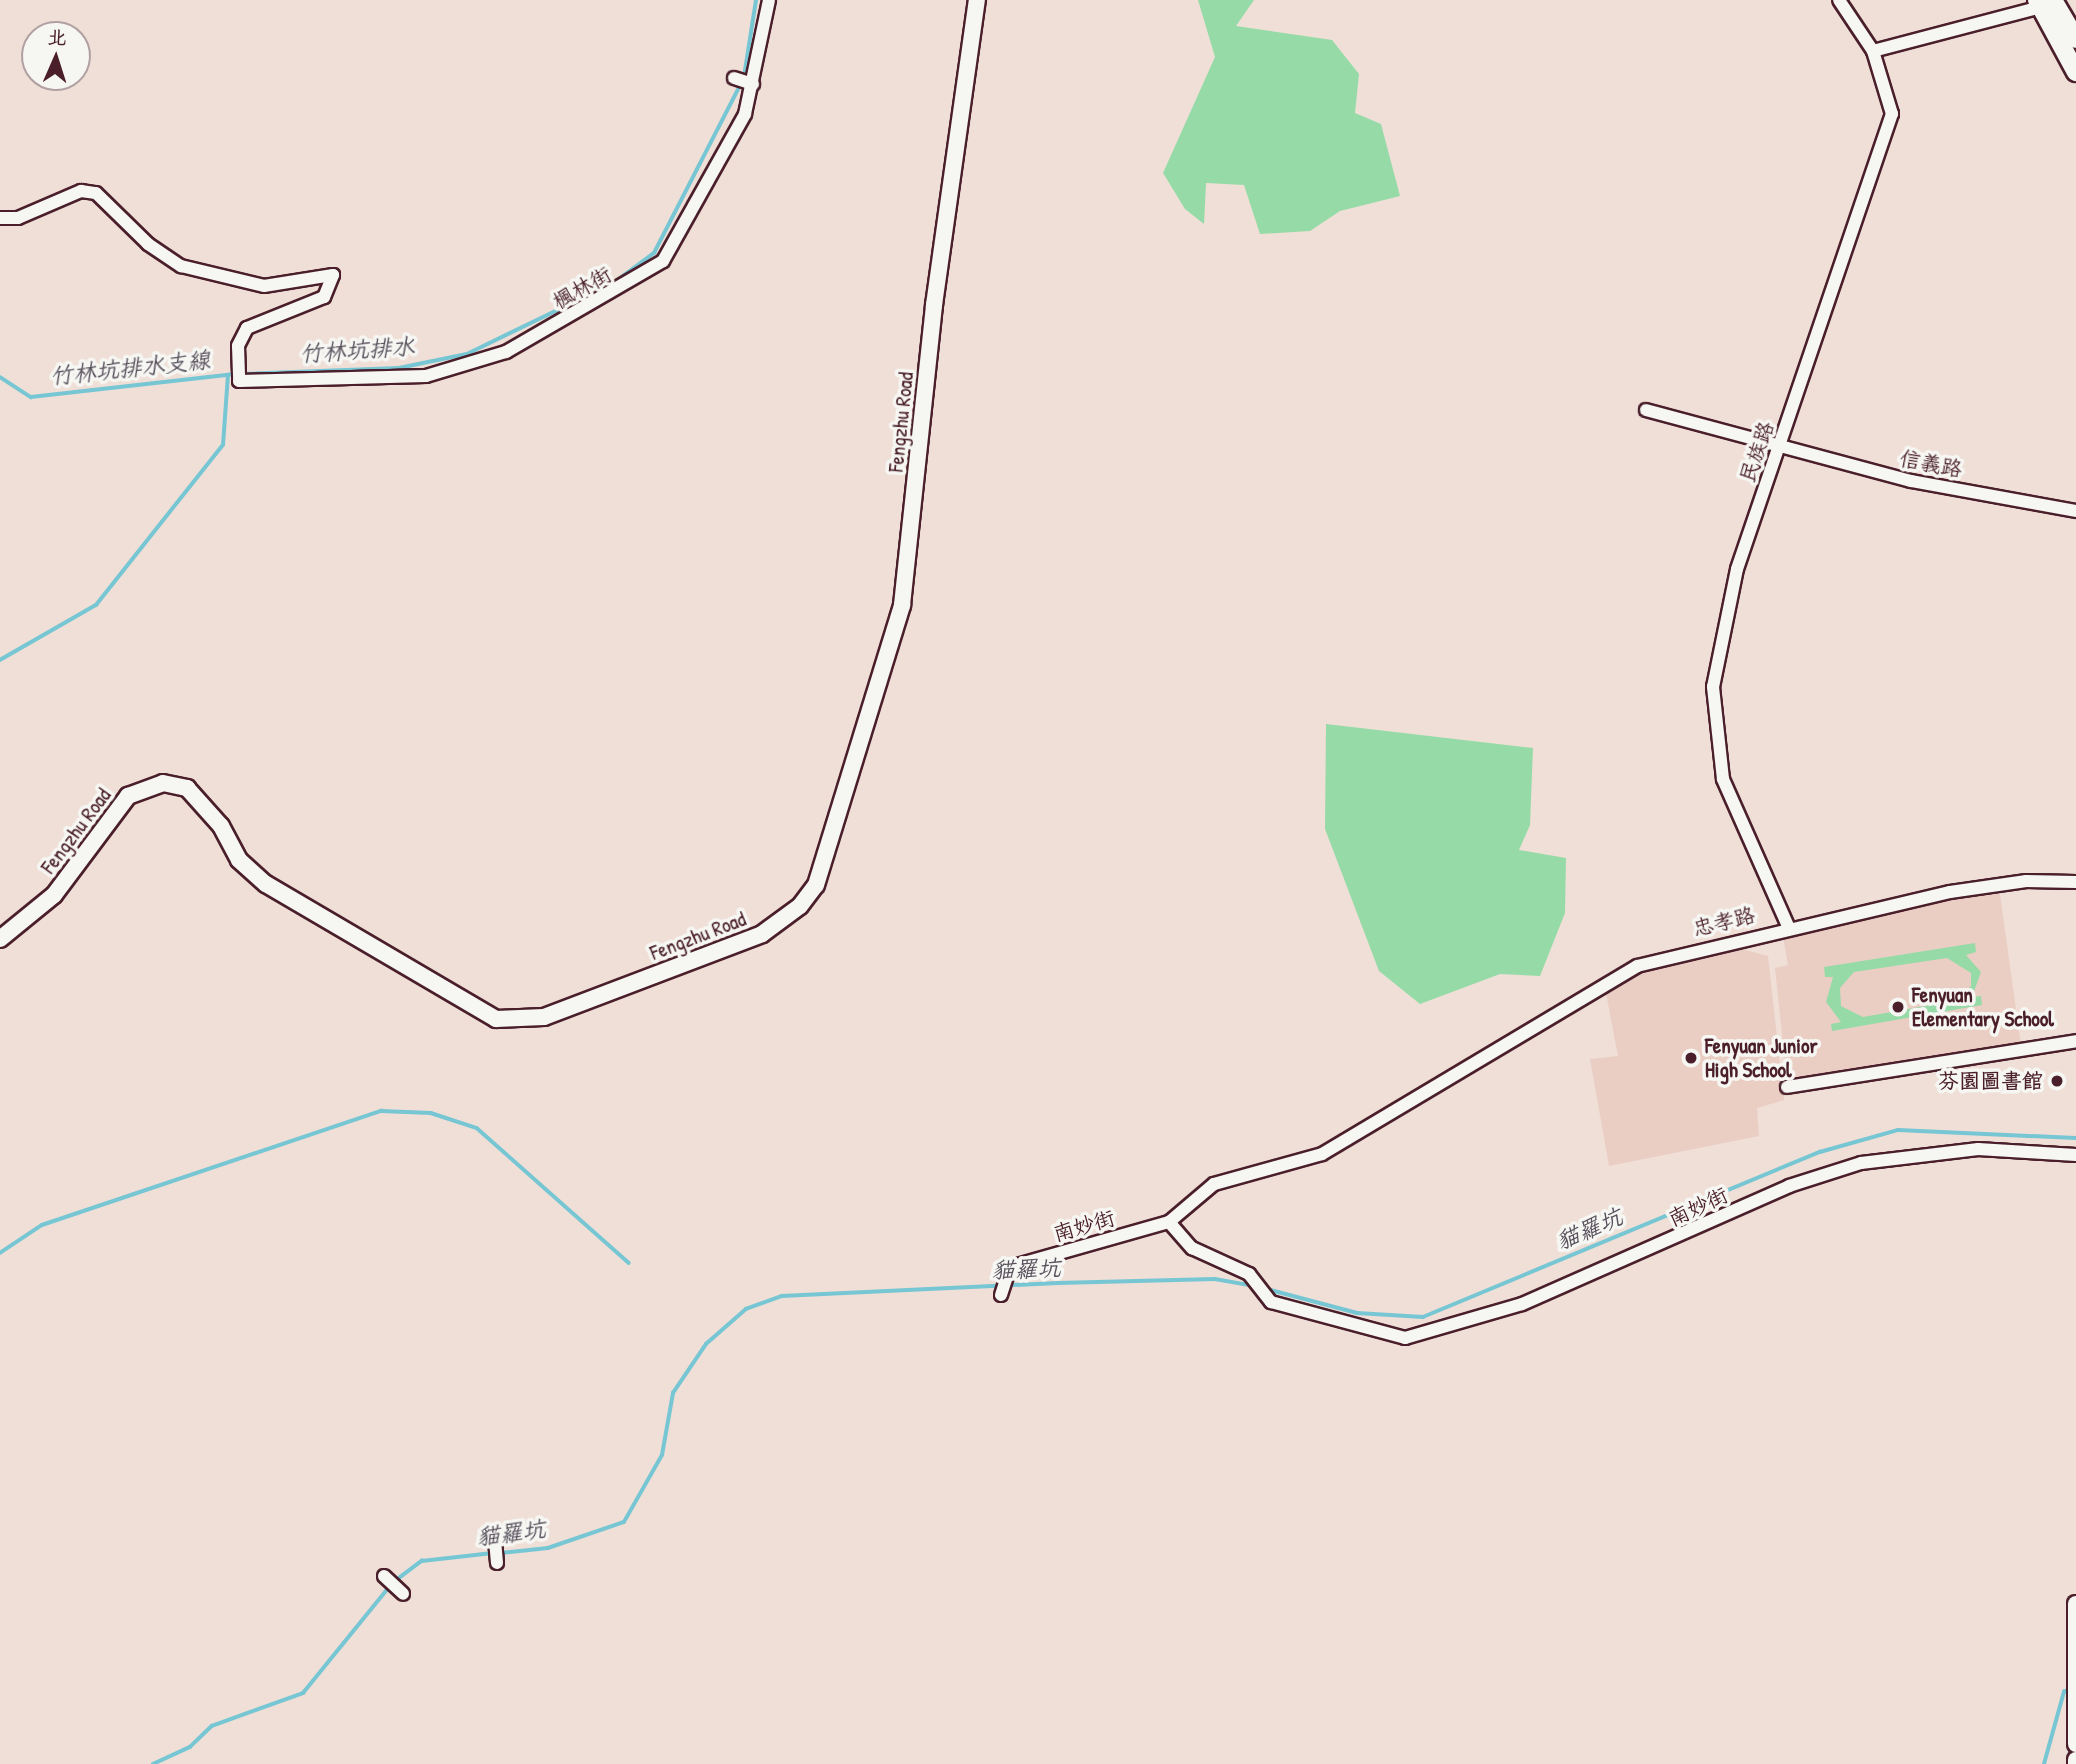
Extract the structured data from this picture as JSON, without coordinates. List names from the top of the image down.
{
  "streets": {
    "street": [
      "楓林街",
      "Fengzhu Road",
      "民族路",
      "信義路",
      "忠孝路",
      "南妙街"
    ]
  },
  "crossings": [
    ["民族路", "信義路"],
    ["民族路", "忠孝路"],
    ["忠孝路", "南妙街"]
  ],
  "water": ["竹林坑排水", "竹林坑排水支線", "貓羅坑"],
  "places": ["Fenyuan Elementary School", "Fenyuan Junior High School", "芬園圖書館"],
  "north": "top"
}
